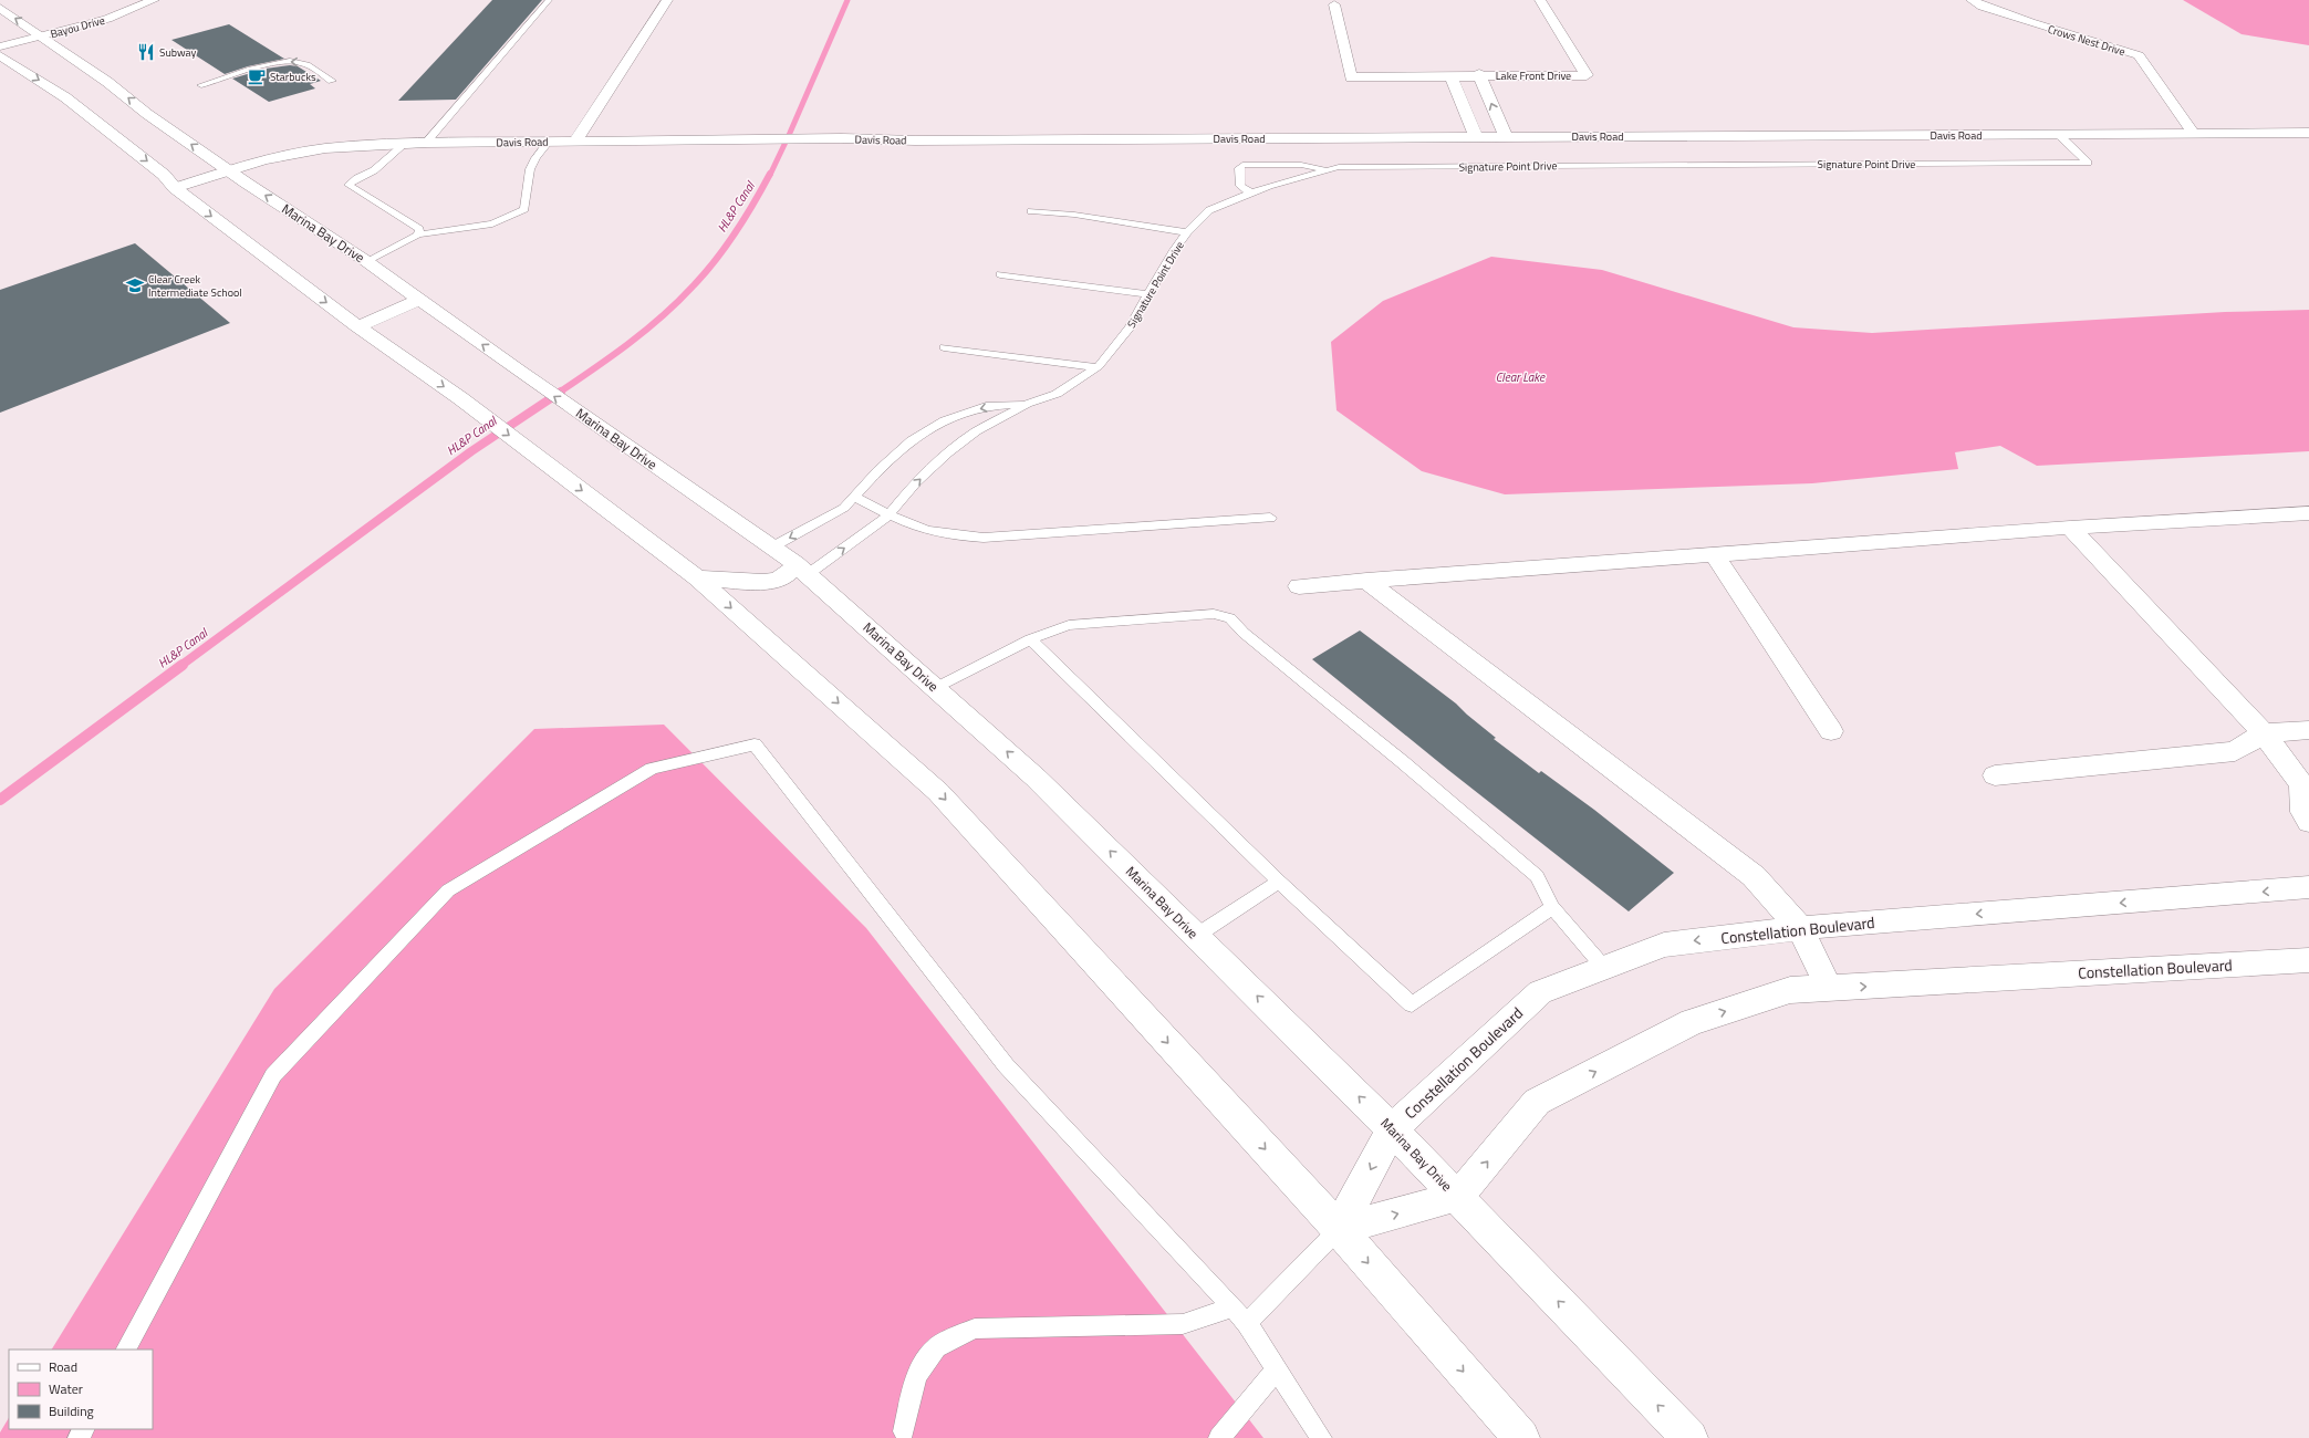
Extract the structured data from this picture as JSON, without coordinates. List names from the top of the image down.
{
  "streets": {
    "street": [
      "Bayou Drive",
      "Crows Nest Drive",
      "Lake Front Drive",
      "Davis Road",
      "Marina Bay Drive",
      "Constellation Boulevard"
    ],
    "lane": ["Signature Point Drive"]
  },
  "crossings": [
    ["Bayou Drive", "Marina Bay Drive"],
    ["Crows Nest Drive", "Davis Road"],
    ["Lake Front Drive", "Davis Road"],
    ["Davis Road", "Signature Point Drive"],
    ["Davis Road", "Marina Bay Drive"],
    ["Signature Point Drive", "Marina Bay Drive"],
    ["Marina Bay Drive", "Constellation Boulevard"]
  ],
  "water": ["HL&P Canal", "Clear Lake"],
  "places": {
    "restaurant": ["Subway"],
    "cafe": ["Starbucks"],
    "school or university": ["Clear Creek Intermediate School"]
  },
  "legend": ["Road", "Water", "Building"]
}
